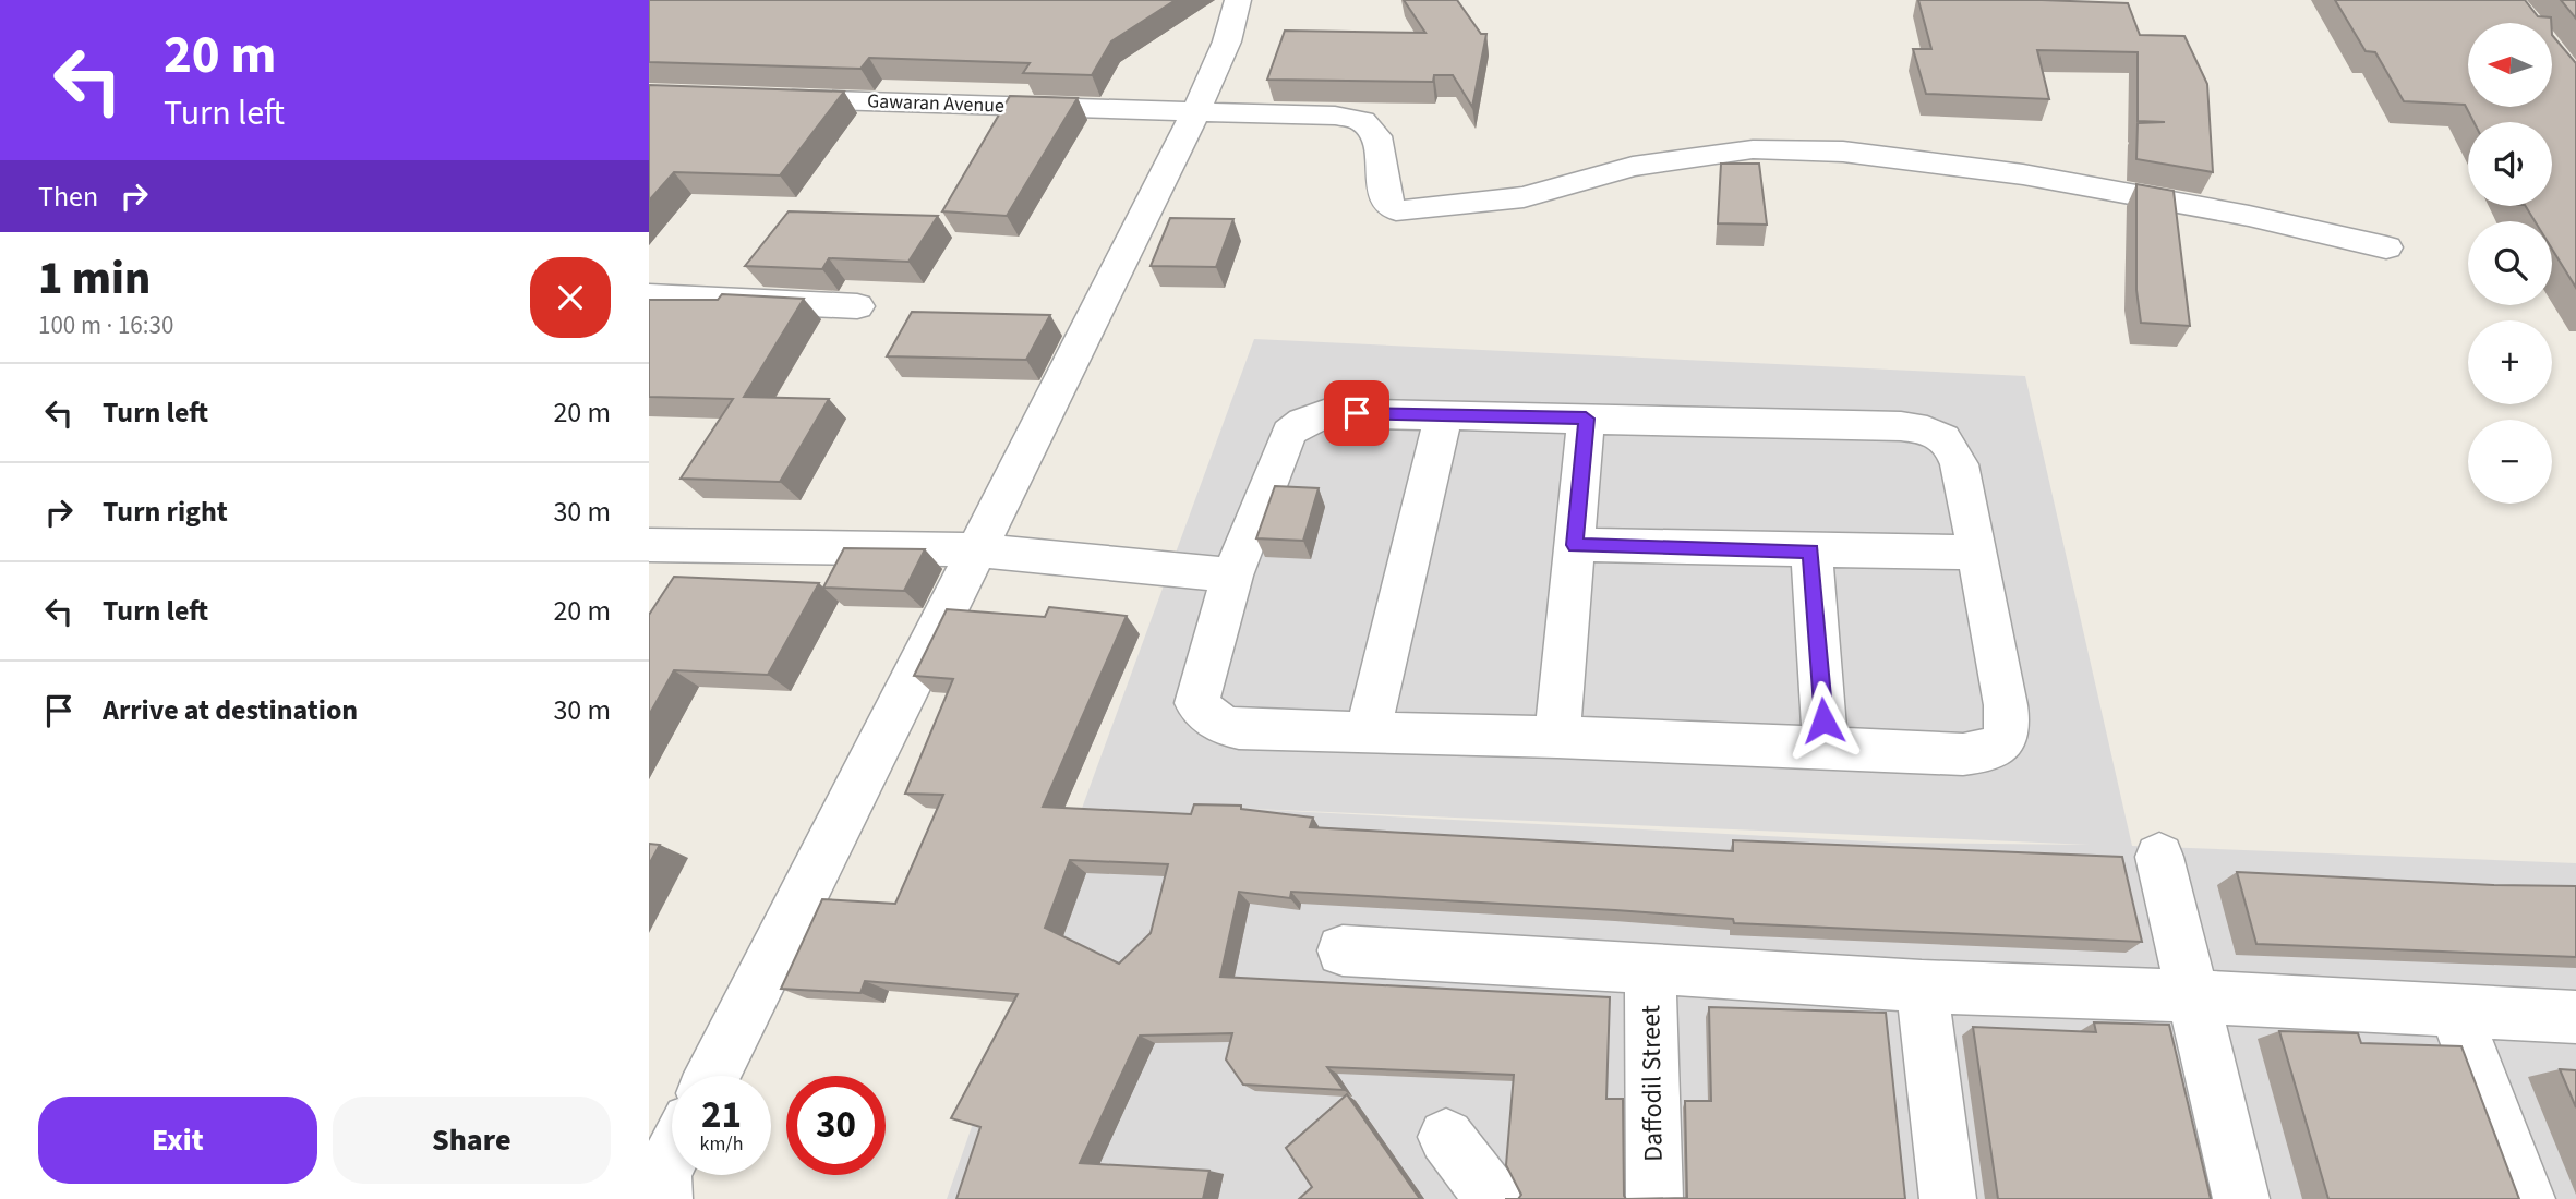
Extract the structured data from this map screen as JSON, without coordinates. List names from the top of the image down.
{
  "streets": {
    "street": ["Gawaran Avenue", "Daffodil Street"]
  },
  "north": "left",
  "page": {
    "turn": ["20 m", "Turn left"],
    "map_buttons": ["+", "−"],
    "then": "Then",
    "heading": ["1 min", "100 m · 16:30"],
    "list": [
      {
        "name": "Turn left",
        "value": "20 m"
      },
      {
        "name": "Turn right",
        "value": "30 m"
      },
      {
        "name": "Turn left",
        "value": "20 m"
      },
      {
        "name": "Arrive at destination",
        "value": "30 m"
      }
    ],
    "speed": "21 km/h",
    "limit": "30",
    "buttons": ["Exit", "Share"]
  }
}
